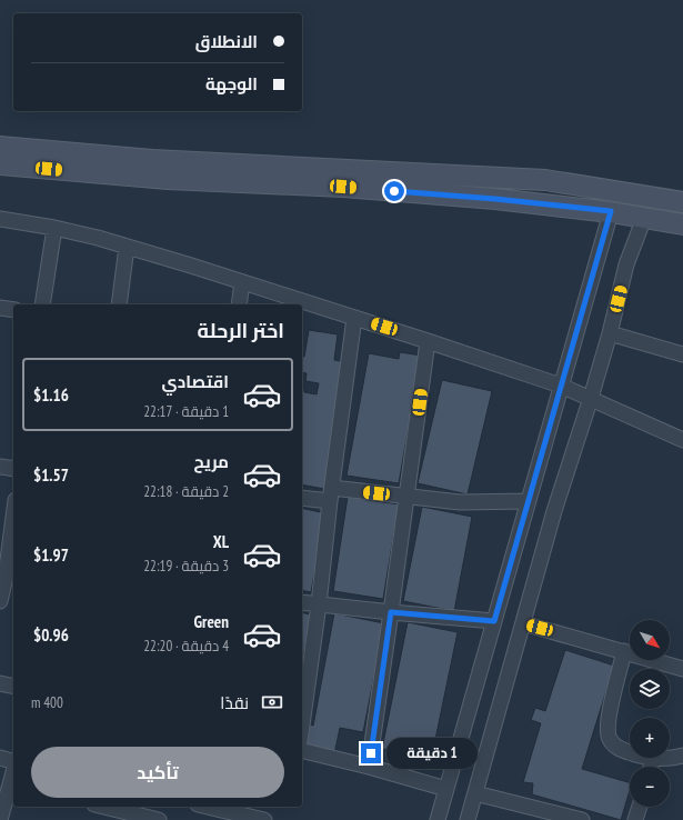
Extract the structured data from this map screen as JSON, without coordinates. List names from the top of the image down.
{
  "north": "bottom right",
  "page": {
    "banner": ["الانطلاق", "الوجهة"],
    "heading": "اختر الرحلة",
    "list": [
      {
        "name": "اقتصادي",
        "note": "1 دقيقة · 22:17",
        "value": "$1.16"
      },
      {
        "name": "مريح",
        "note": "2 دقيقة · 22:18",
        "value": "$1.57"
      },
      {
        "name": "XL",
        "note": "3 دقيقة · 22:19",
        "value": "$1.97"
      },
      {
        "name": "Green",
        "note": "4 دقيقة · 22:20",
        "value": "$0.96"
      }
    ],
    "map_buttons": ["+", "−"],
    "pay": ["نقدًا", "400 m"],
    "bubble": "1 دقيقة",
    "buttons": "تأكيد"
  }
}
